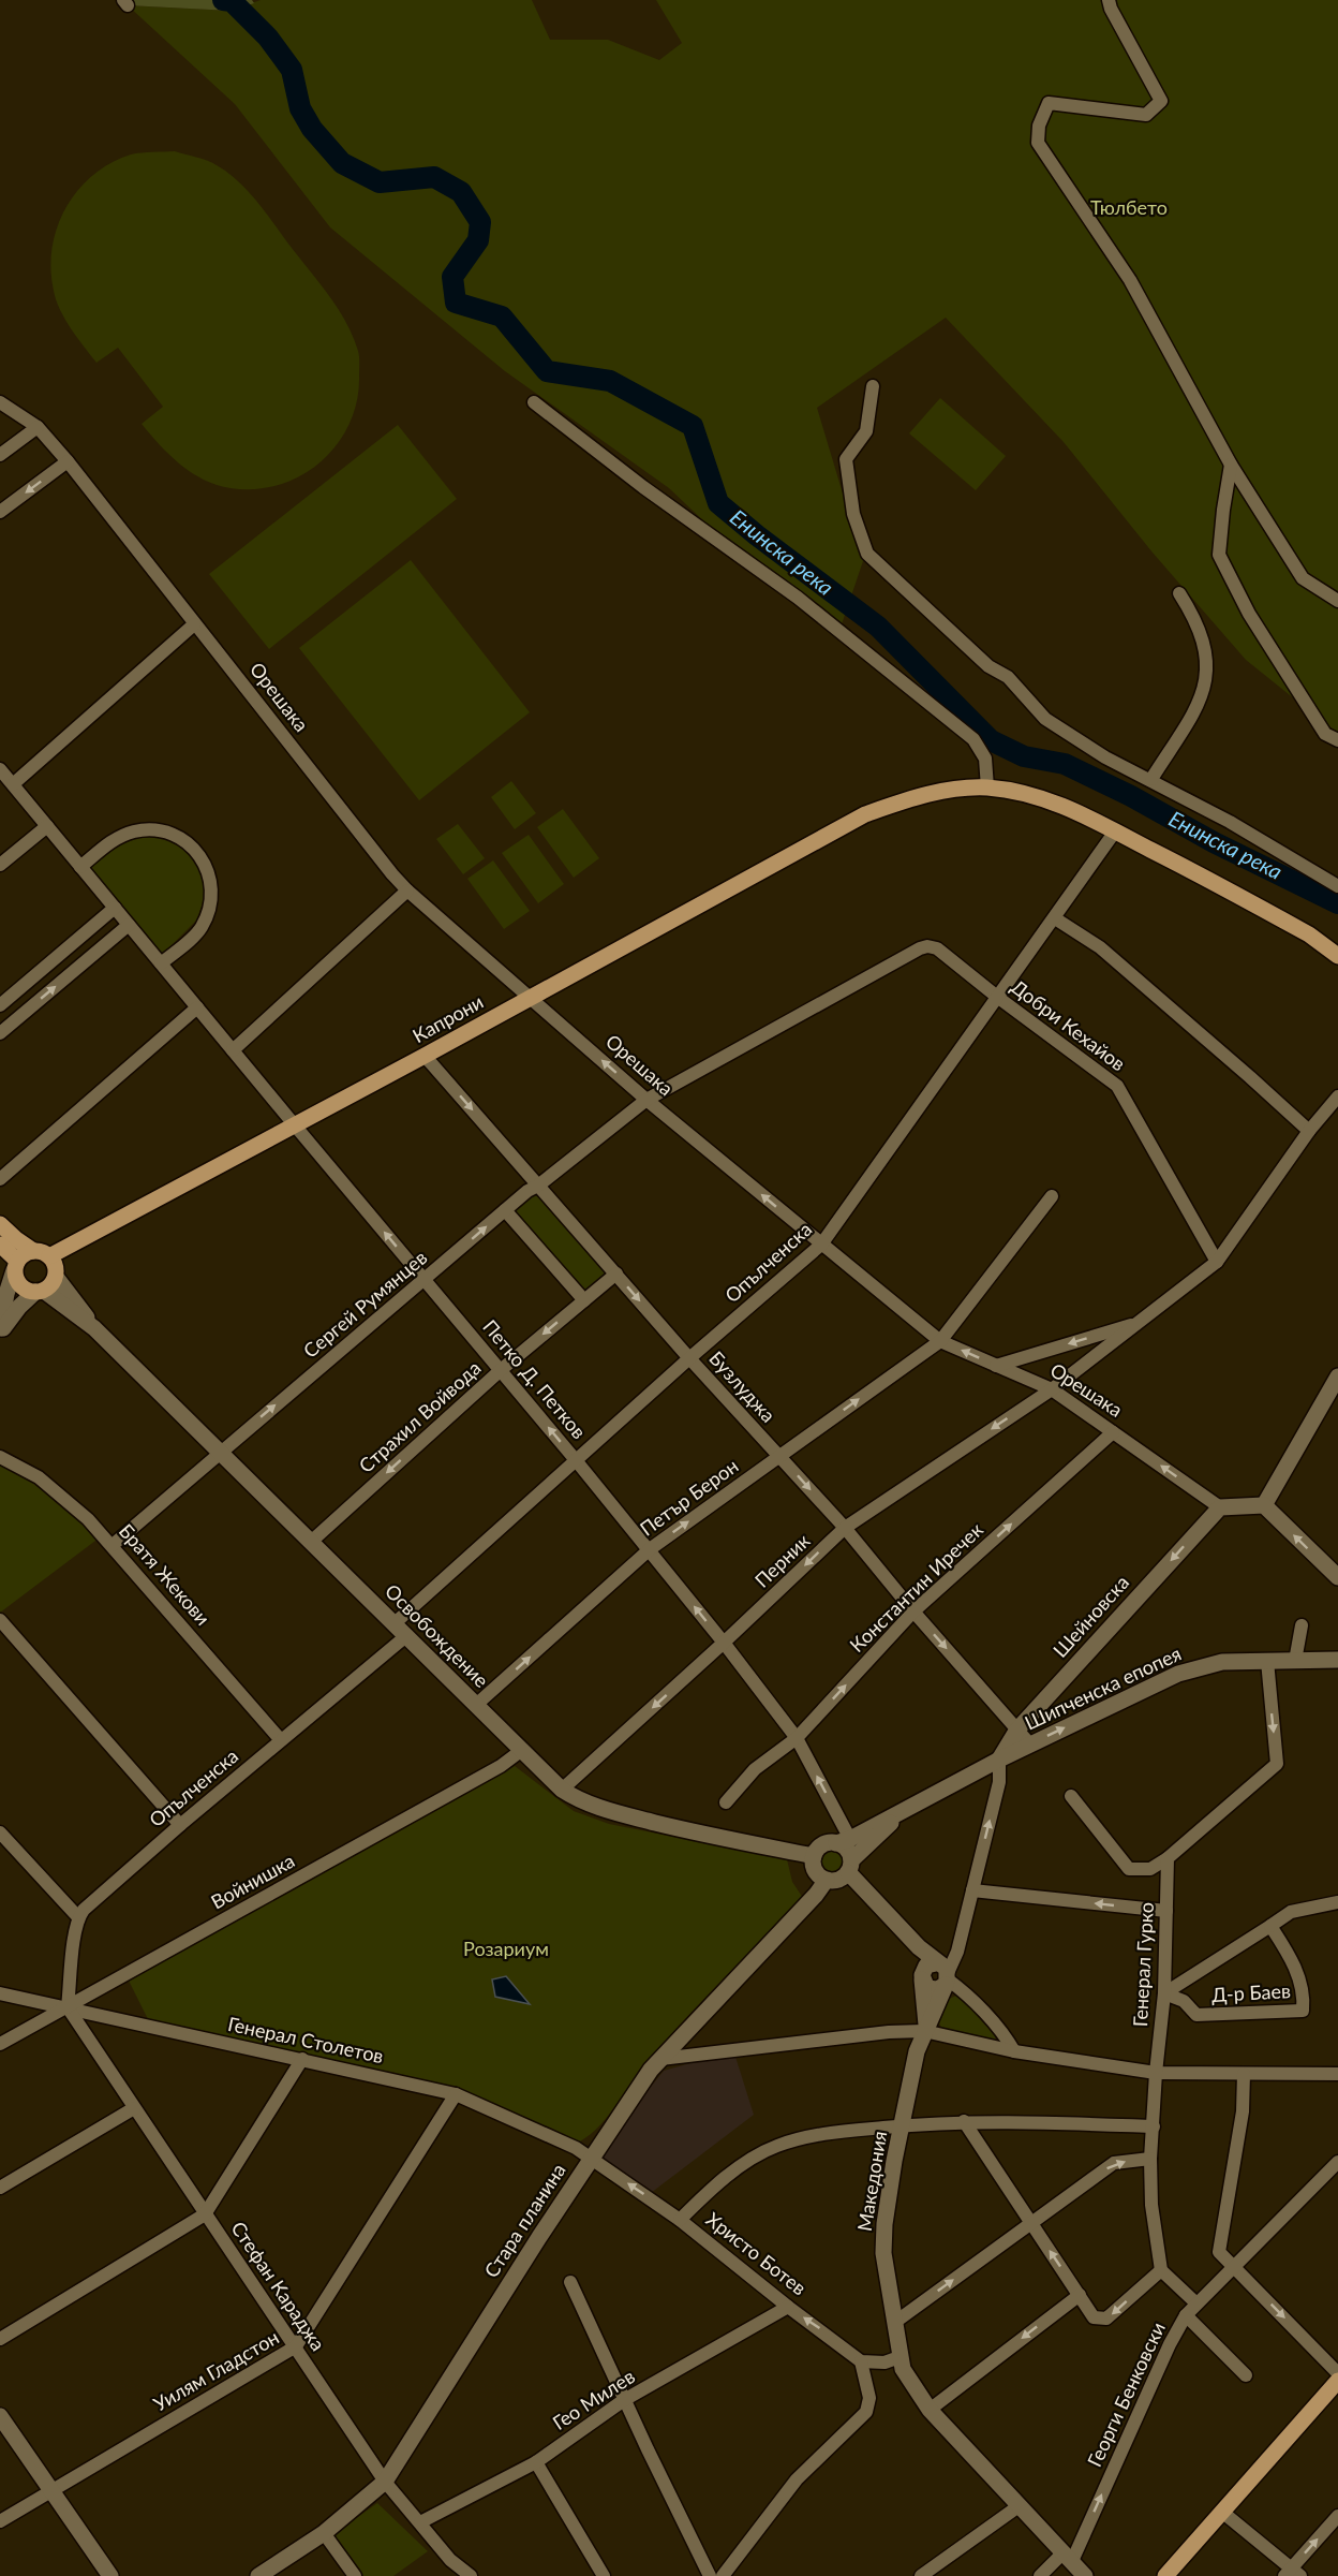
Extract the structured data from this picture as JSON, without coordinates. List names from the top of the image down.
{
  "streets": {
    "main road": [
      "Капрони",
      "Шейновска",
      "Освобождение",
      "Шипченска епопея",
      "Македония",
      "Стара планина"
    ],
    "street": [
      "Орешака",
      "Добри Кехайов",
      "Опълченска",
      "Сергей Румянцев",
      "Петко Д. Петков",
      "Бузлуджа",
      "Страхил Войвода",
      "Петър Берон",
      "Перник",
      "Братя Жекови",
      "Константин Иречек",
      "Войнишка",
      "Генерал Гурко",
      "Д-р Баев",
      "Генерал Столетов",
      "Христо Ботев",
      "Стефан Караджа",
      "Уилям Гладстон",
      "Георги Бенковски",
      "Гео Милев"
    ]
  },
  "crossings": [
    ["Орешака", "Капрони"],
    ["Орешака", "Опълченска"],
    ["Орешака", "Сергей Румянцев"],
    ["Орешака", "Петър Берон"],
    ["Орешака", "Перник"],
    ["Орешака", "Константин Иречек"],
    ["Орешака", "Шейновска"],
    ["Капрони", "Опълченска"],
    ["Капрони", "Петко Д. Петков"],
    ["Капрони", "Бузлуджа"],
    ["Капрони", "Освобождение"],
    ["Добри Кехайов", "Опълченска"],
    ["Добри Кехайов", "Сергей Румянцев"],
    ["Добри Кехайов", "Перник"],
    ["Опълченска", "Петко Д. Петков"],
    ["Опълченска", "Бузлуджа"],
    ["Опълченска", "Братя Жекови"],
    ["Опълченска", "Освобождение"],
    ["Сергей Румянцев", "Петко Д. Петков"],
    ["Сергей Румянцев", "Бузлуджа"],
    ["Сергей Румянцев", "Братя Жекови"],
    ["Сергей Румянцев", "Освобождение"],
    ["Петко Д. Петков", "Страхил Войвода"],
    ["Петко Д. Петков", "Петър Берон"],
    ["Петко Д. Петков", "Перник"],
    ["Петко Д. Петков", "Константин Иречек"],
    ["Петко Д. Петков", "Освобождение"],
    ["Петко Д. Петков", "Шипченска епопея"],
    ["Петко Д. Петков", "Стара планина"],
    ["Бузлуджа", "Страхил Войвода"],
    ["Бузлуджа", "Петър Берон"],
    ["Бузлуджа", "Перник"],
    ["Бузлуджа", "Константин Иречек"],
    ["Бузлуджа", "Шейновска"],
    ["Бузлуджа", "Шипченска епопея"],
    ["Страхил Войвода", "Освобождение"],
    ["Петър Берон", "Освобождение"],
    ["Перник", "Освобождение"],
    ["Шейновска", "Шипченска епопея"],
    ["Шейновска", "Македония"],
    ["Освобождение", "Шипченска епопея"],
    ["Освобождение", "Войнишка"],
    ["Освобождение", "Стара планина"],
    ["Шипченска епопея", "Македония"],
    ["Шипченска епопея", "Стара планина"],
    ["Войнишка", "Генерал Столетов"],
    ["Войнишка", "Стефан Караджа"],
    ["Генерал Гурко", "Д-р Баев"],
    ["Генерал Столетов", "Стара планина"],
    ["Генерал Столетов", "Христо Ботев"],
    ["Генерал Столетов", "Стефан Караджа"],
    ["Генерал Столетов", "Уилям Гладстон"],
    ["Стара планина", "Христо Ботев"],
    ["Стара планина", "Стефан Караджа"],
    ["Христо Ботев", "Гео Милев"],
    ["Стефан Караджа", "Уилям Гладстон"],
    ["Стефан Караджа", "Гео Милев"]
  ],
  "one_way": [
    "Сергей Румянцев",
    "Петко Д. Петков",
    "Бузлуджа",
    "Страхил Войвода",
    "Петър Берон",
    "Перник",
    "Константин Иречек",
    "Шейновска",
    "Шипченска епопея",
    "Христо Ботев",
    "Георги Бенковски"
  ],
  "water": ["Енинска река"],
  "parks": ["Тюлбето", "Розариум"]
}
